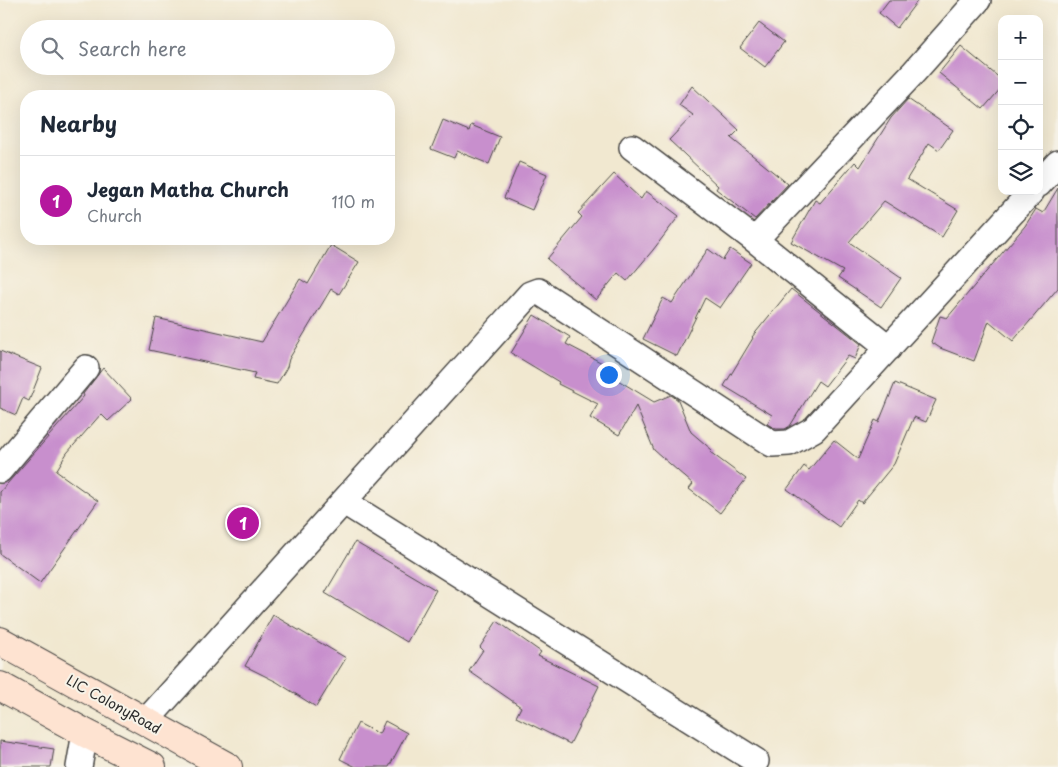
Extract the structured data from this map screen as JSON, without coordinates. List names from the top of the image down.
{
  "streets": {
    "main road": ["LIC ColonyRoad"]
  },
  "page": {
    "map_buttons": ["+", "−"],
    "search": "Search here",
    "heading": "Nearby",
    "list": [
      {
        "mark": "1",
        "name": "Jegan Matha Church",
        "note": "Church",
        "value": "110 m"
      }
    ],
    "pins": "1"
  }
}
